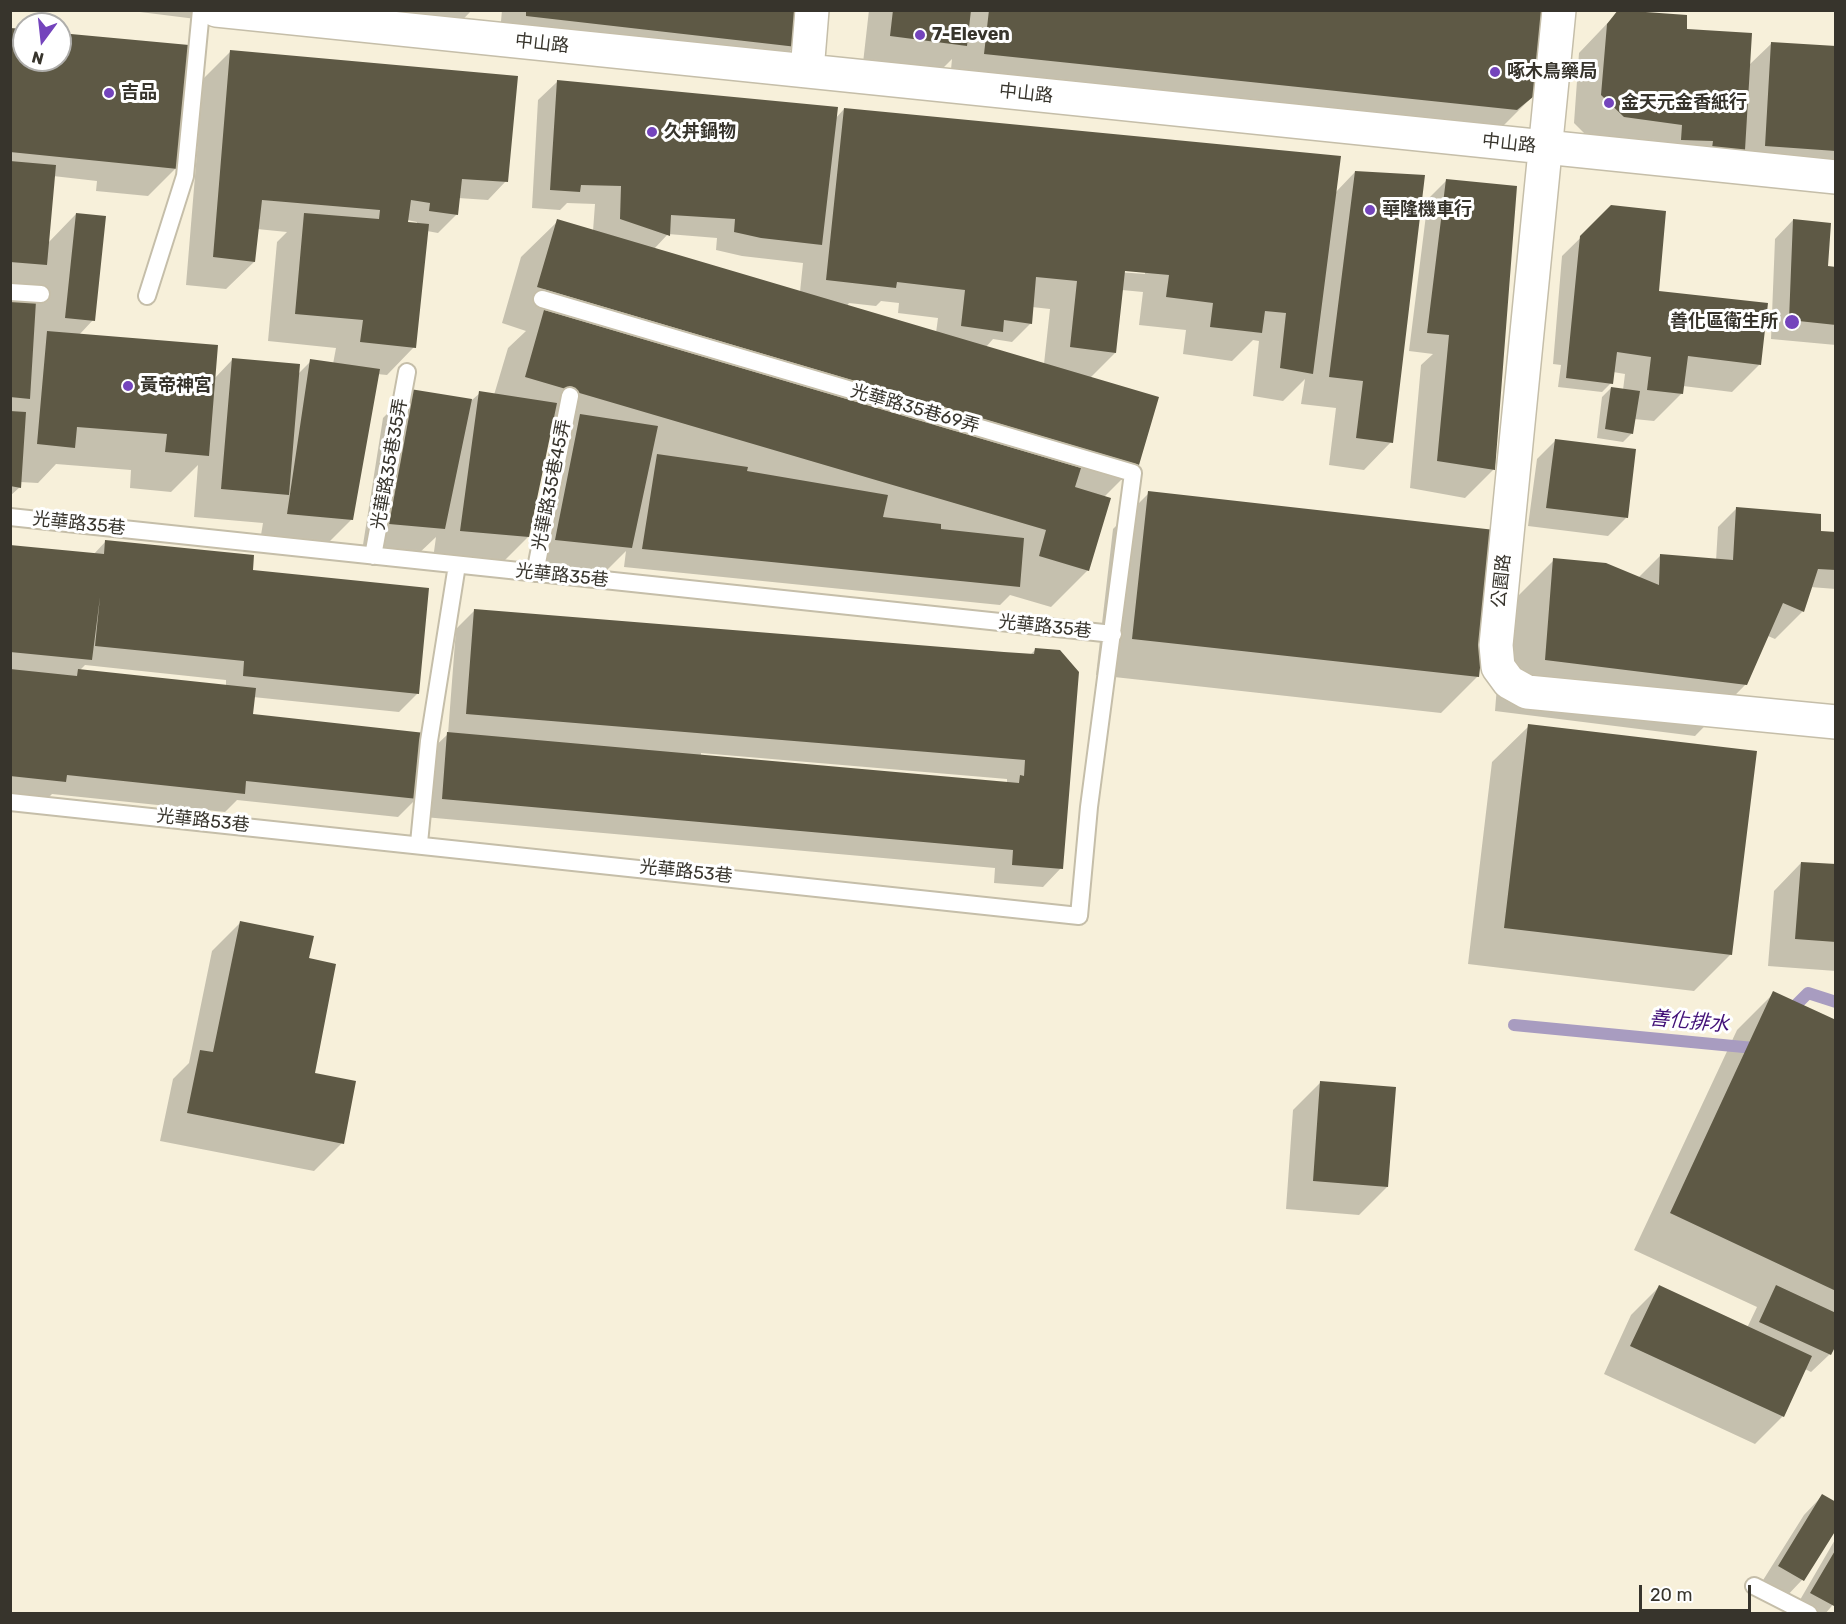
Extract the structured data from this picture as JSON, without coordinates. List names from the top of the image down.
{
  "streets": {
    "street": ["中山路", "公園路"],
    "lane": [
      "光華路35巷69弄",
      "光華路35巷35弄",
      "光華路35巷45弄",
      "光華路35巷",
      "光華路53巷"
    ]
  },
  "crossings": [
    ["中山路", "公園路"],
    ["光華路35巷69弄", "光華路35巷"],
    ["光華路35巷69弄", "光華路53巷"],
    ["光華路35巷35弄", "光華路35巷"],
    ["光華路35巷45弄", "光華路35巷"],
    ["光華路35巷", "光華路53巷"]
  ],
  "water": ["善化排水"],
  "places": [
    "7-Eleven",
    "啄木鳥藥局",
    "吉品",
    "金天元金香紙行",
    "久丼鍋物",
    "華隆機車行",
    "善化區衛生所",
    "黃帝神宮"
  ],
  "scale_bar": "20 m",
  "north": "bottom"
}
